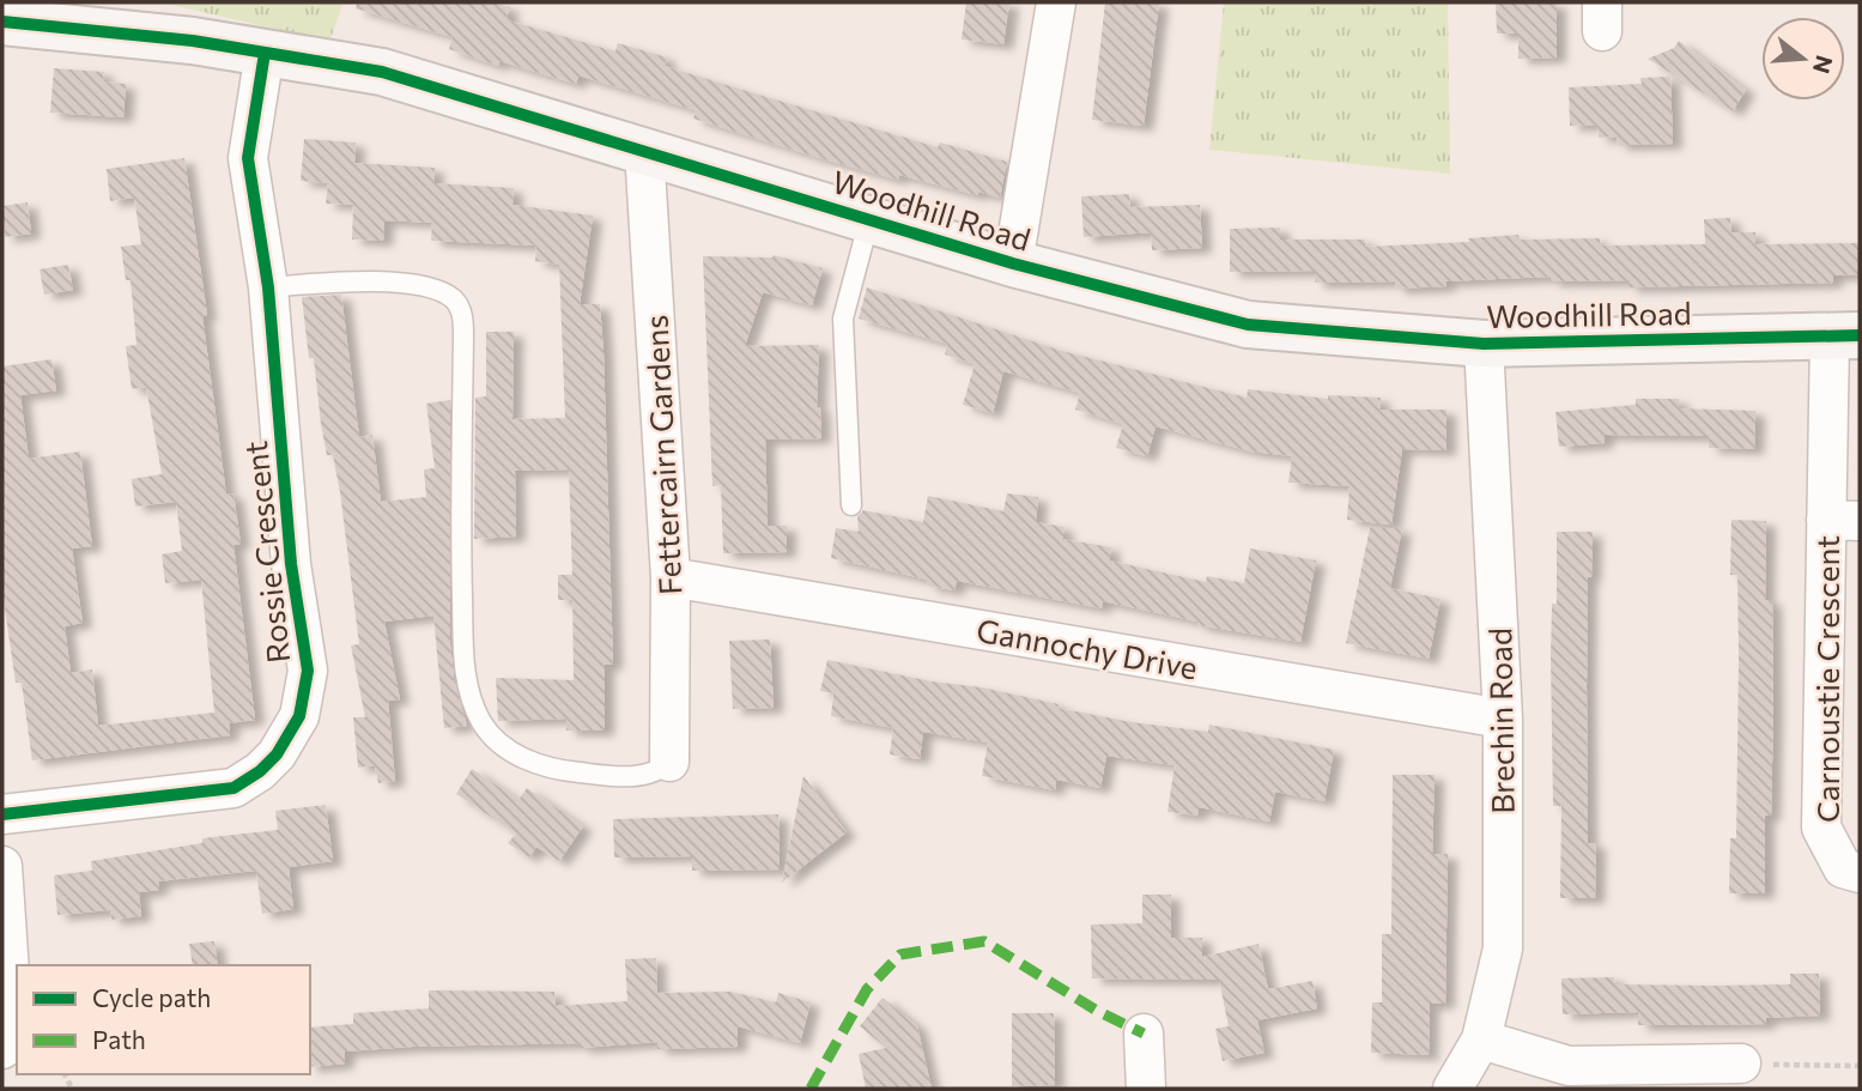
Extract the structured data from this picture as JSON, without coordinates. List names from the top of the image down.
{
  "streets": {
    "street": [
      "Woodhill Road",
      "Fettercairn Gardens",
      "Rossie Crescent",
      "Gannochy Drive",
      "Carnoustie Crescent",
      "Brechin Road"
    ]
  },
  "crossings": [
    ["Woodhill Road", "Fettercairn Gardens"],
    ["Woodhill Road", "Rossie Crescent"],
    ["Woodhill Road", "Carnoustie Crescent"],
    ["Woodhill Road", "Brechin Road"],
    ["Fettercairn Gardens", "Gannochy Drive"],
    ["Gannochy Drive", "Brechin Road"]
  ],
  "legend": ["Cycle path", "Path"],
  "north": "right"
}
